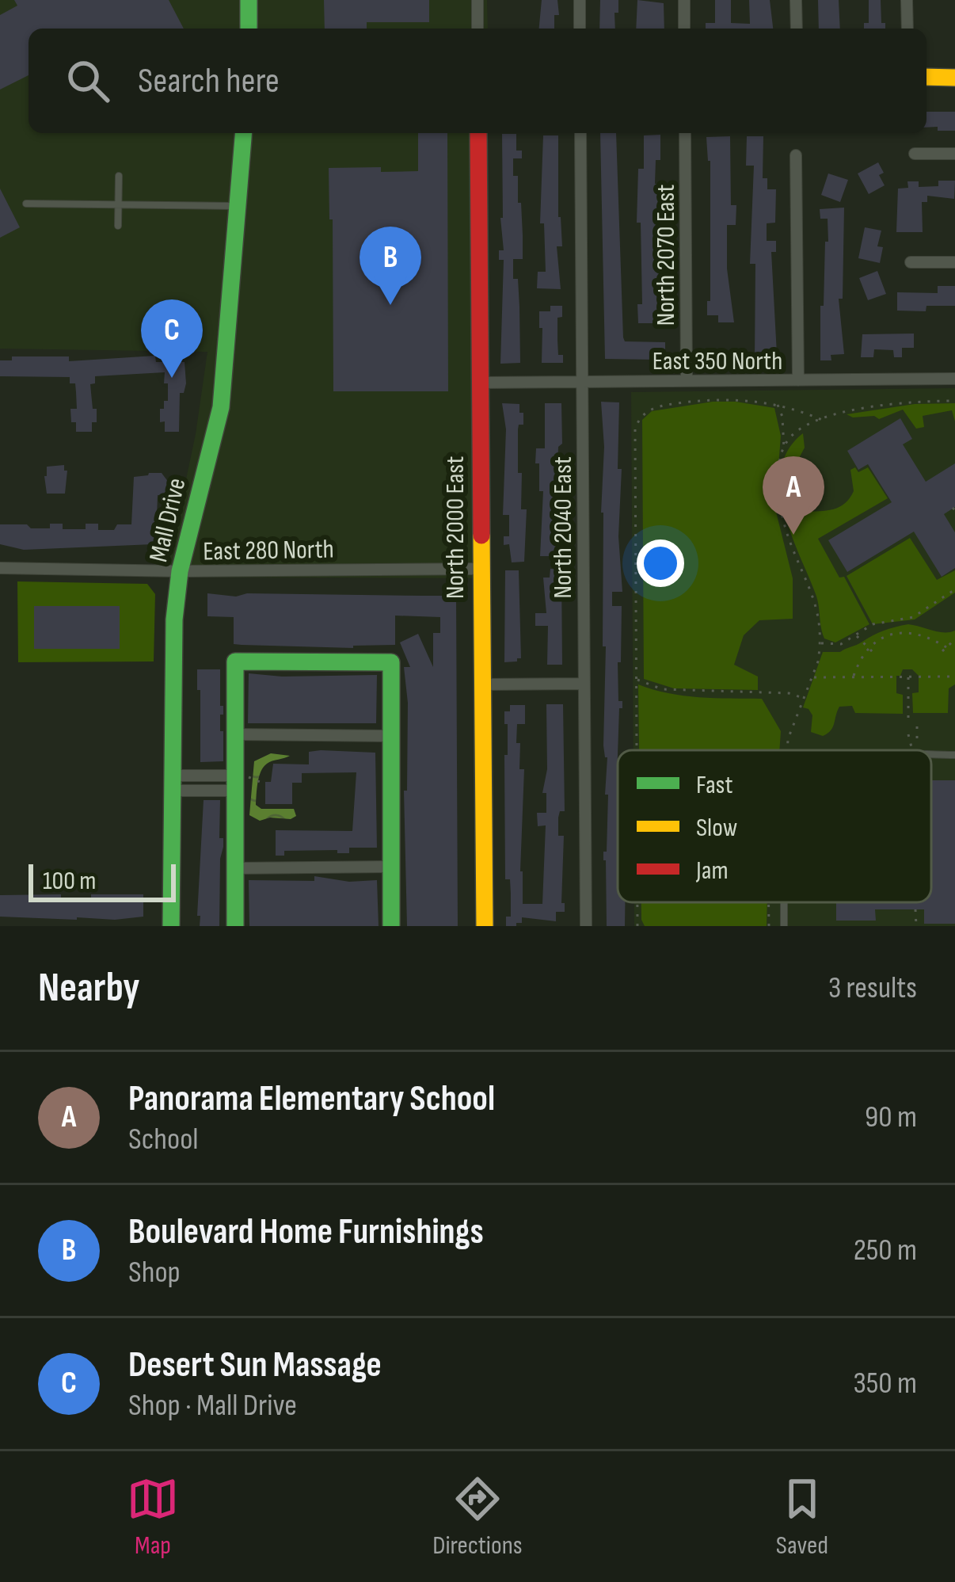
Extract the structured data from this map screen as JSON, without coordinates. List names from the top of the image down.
{
  "streets": {
    "street": [
      "North 2070 East",
      "East 350 North",
      "Mall Drive",
      "North 2000 East",
      "North 2040 East",
      "East 280 North"
    ]
  },
  "crossings": [
    ["North 2070 East", "East 350 North"],
    ["East 350 North", "North 2000 East"],
    ["East 350 North", "North 2040 East"],
    ["Mall Drive", "East 280 North"],
    ["North 2000 East", "East 280 North"]
  ],
  "legend": ["Fast", "Slow", "Jam"],
  "scale_bar": "100 m",
  "page": {
    "search": "Search here",
    "pins": ["B", "C", "A"],
    "scale": "100 m",
    "heading": ["Nearby", "3 results"],
    "list": [
      {
        "mark": "A",
        "name": "Panorama Elementary School",
        "note": "School",
        "value": "90 m"
      },
      {
        "mark": "B",
        "name": "Boulevard Home Furnishings",
        "note": "Shop",
        "value": "250 m"
      },
      {
        "mark": "C",
        "name": "Desert Sun Massage",
        "note": "Shop · Mall Drive",
        "value": "350 m"
      }
    ],
    "nav": ["Map", "Directions", "Saved"]
  }
}
